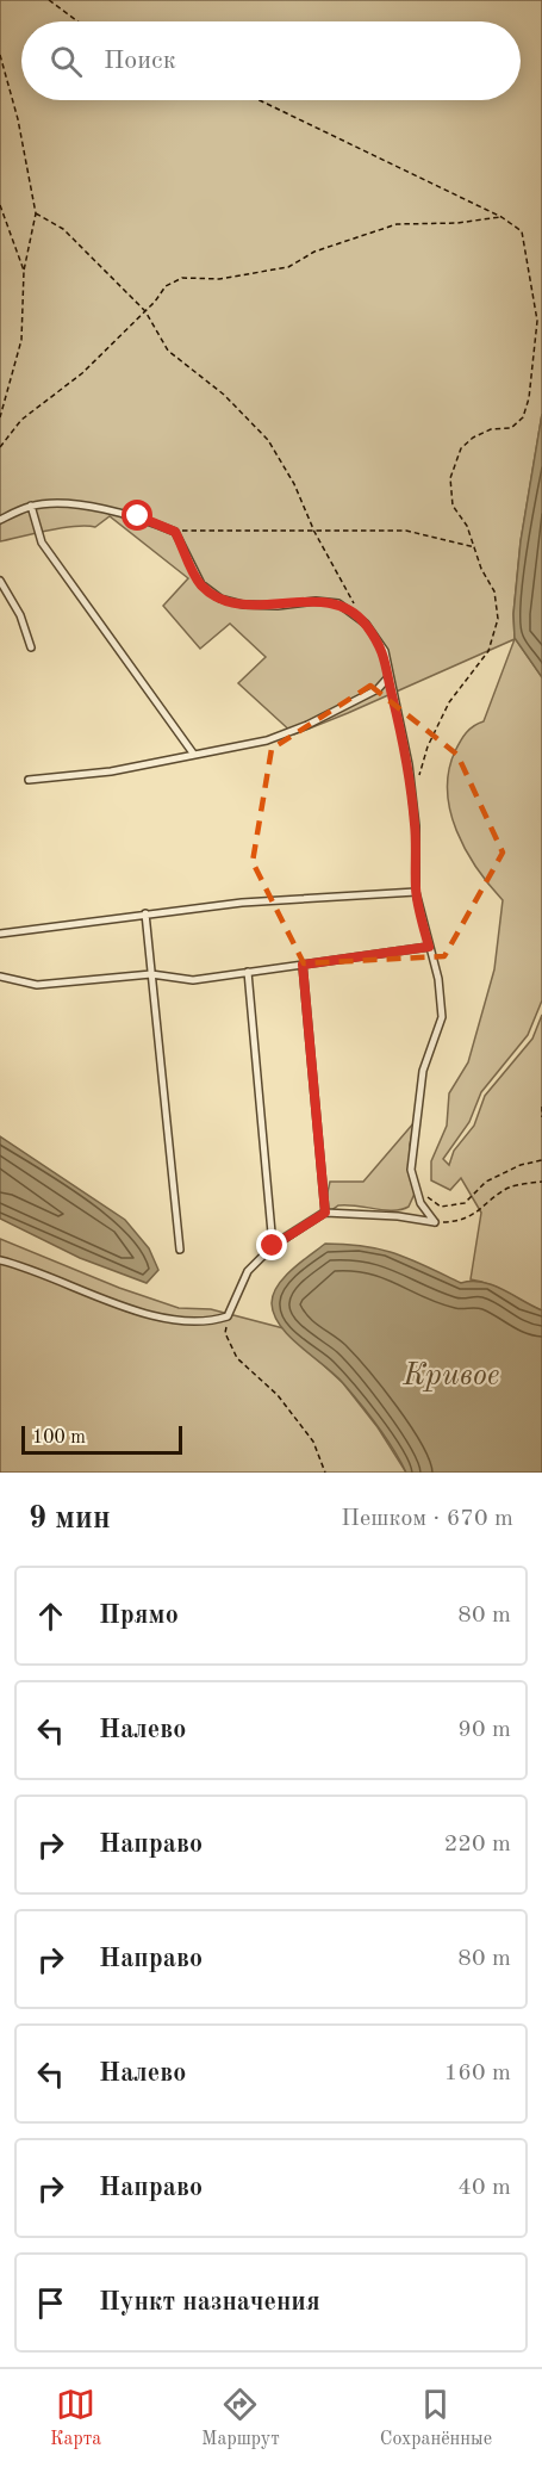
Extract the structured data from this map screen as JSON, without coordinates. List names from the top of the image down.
{
  "water": ["Кривое"],
  "scale_bar": "100 m",
  "page": {
    "search": "Поиск",
    "scale": "100 m",
    "heading": ["9 мин", "Пешком · 670 m"],
    "list": [
      ["Прямо", "80 m"],
      ["Налево", "90 m"],
      ["Направо", "220 m"],
      ["Направо", "80 m"],
      ["Налево", "160 m"],
      ["Направо", "40 m"],
      "Пункт назначения"
    ],
    "nav": ["Карта", "Маршрут", "Сохранённые"]
  }
}
